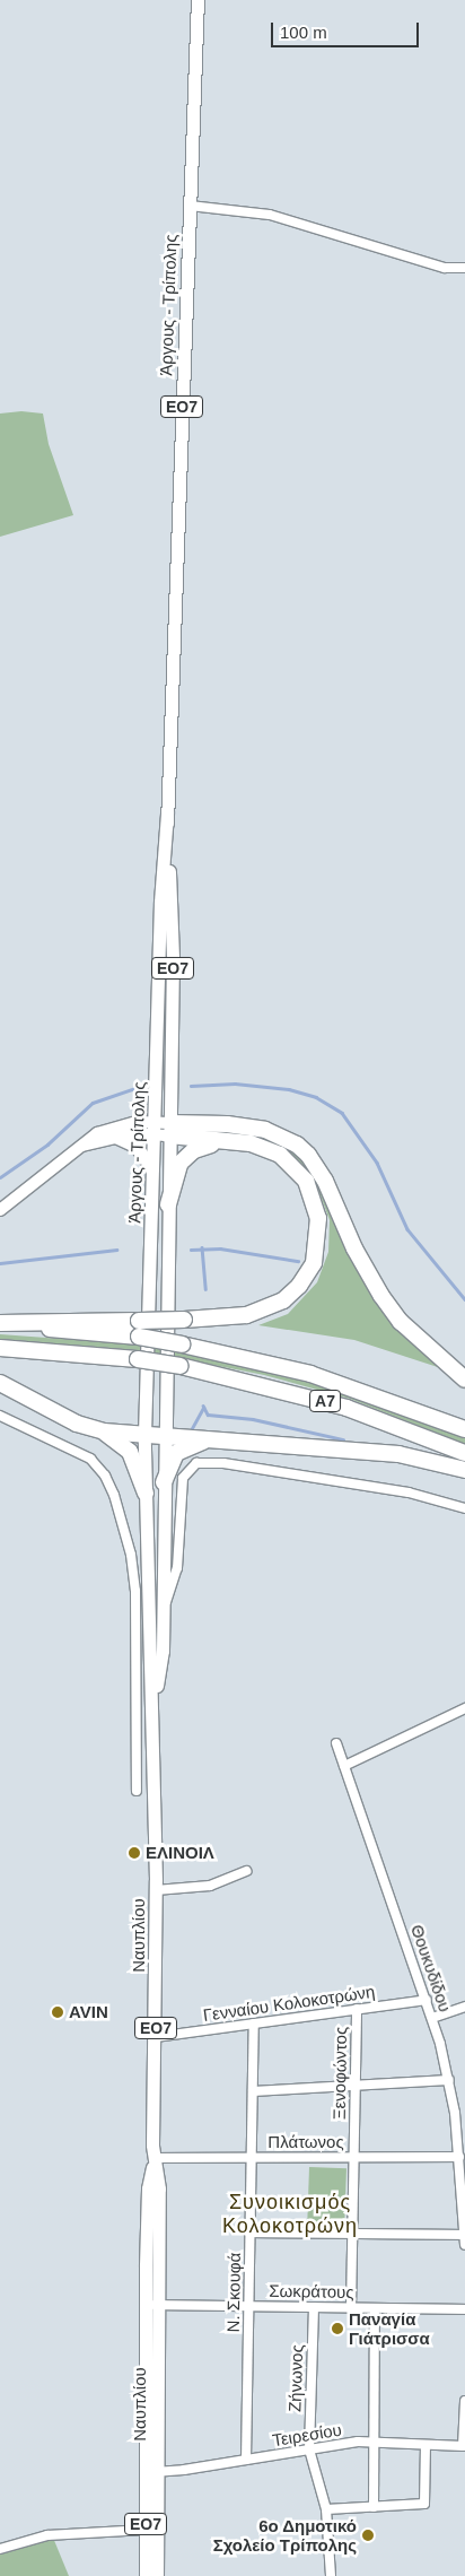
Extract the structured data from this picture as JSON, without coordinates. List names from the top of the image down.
{
  "streets": {
    "highway": ["Α7"],
    "main road": ["Άργους - Τρίπολης", "ΕΟ7", "Ναυπλίου"],
    "street": [
      "Θουκυδίδου",
      "Γενναίου Κολοκοτρώνη",
      "Ξενοφώντος",
      "Πλάτωνος",
      "Σωκράτους",
      "Ν. Σκουφά",
      "Ζήνωνος",
      "Τειρεσίου"
    ]
  },
  "crossings": [
    ["Άργους - Τρίπολης", "Ναυπλίου"],
    ["Ναυπλίου", "Γενναίου Κολοκοτρώνη"],
    ["Ναυπλίου", "Πλάτωνος"],
    ["Ναυπλίου", "Σωκράτους"],
    ["Ναυπλίου", "Τειρεσίου"],
    ["Θουκυδίδου", "Γενναίου Κολοκοτρώνη"],
    ["Θουκυδίδου", "Πλάτωνος"],
    ["Γενναίου Κολοκοτρώνη", "Ξενοφώντος"],
    ["Γενναίου Κολοκοτρώνη", "Ν. Σκουφά"],
    ["Ξενοφώντος", "Πλάτωνος"],
    ["Ξενοφώντος", "Σωκράτους"],
    ["Πλάτωνος", "Ν. Σκουφά"],
    ["Σωκράτους", "Ν. Σκουφά"],
    ["Σωκράτους", "Ζήνωνος"],
    ["Ν. Σκουφά", "Τειρεσίου"],
    ["Ζήνωνος", "Τειρεσίου"]
  ],
  "districts": ["Συνοικισμός Κολοκοτρώνη"],
  "places": [
    "ΕΛΙΝΟΙΛ",
    "AVIN",
    "Παναγία Γιάτρισσα",
    "6ο Δημοτικό Σχολείο Τρίπολης"
  ],
  "scale_bar": "100 m"
}
